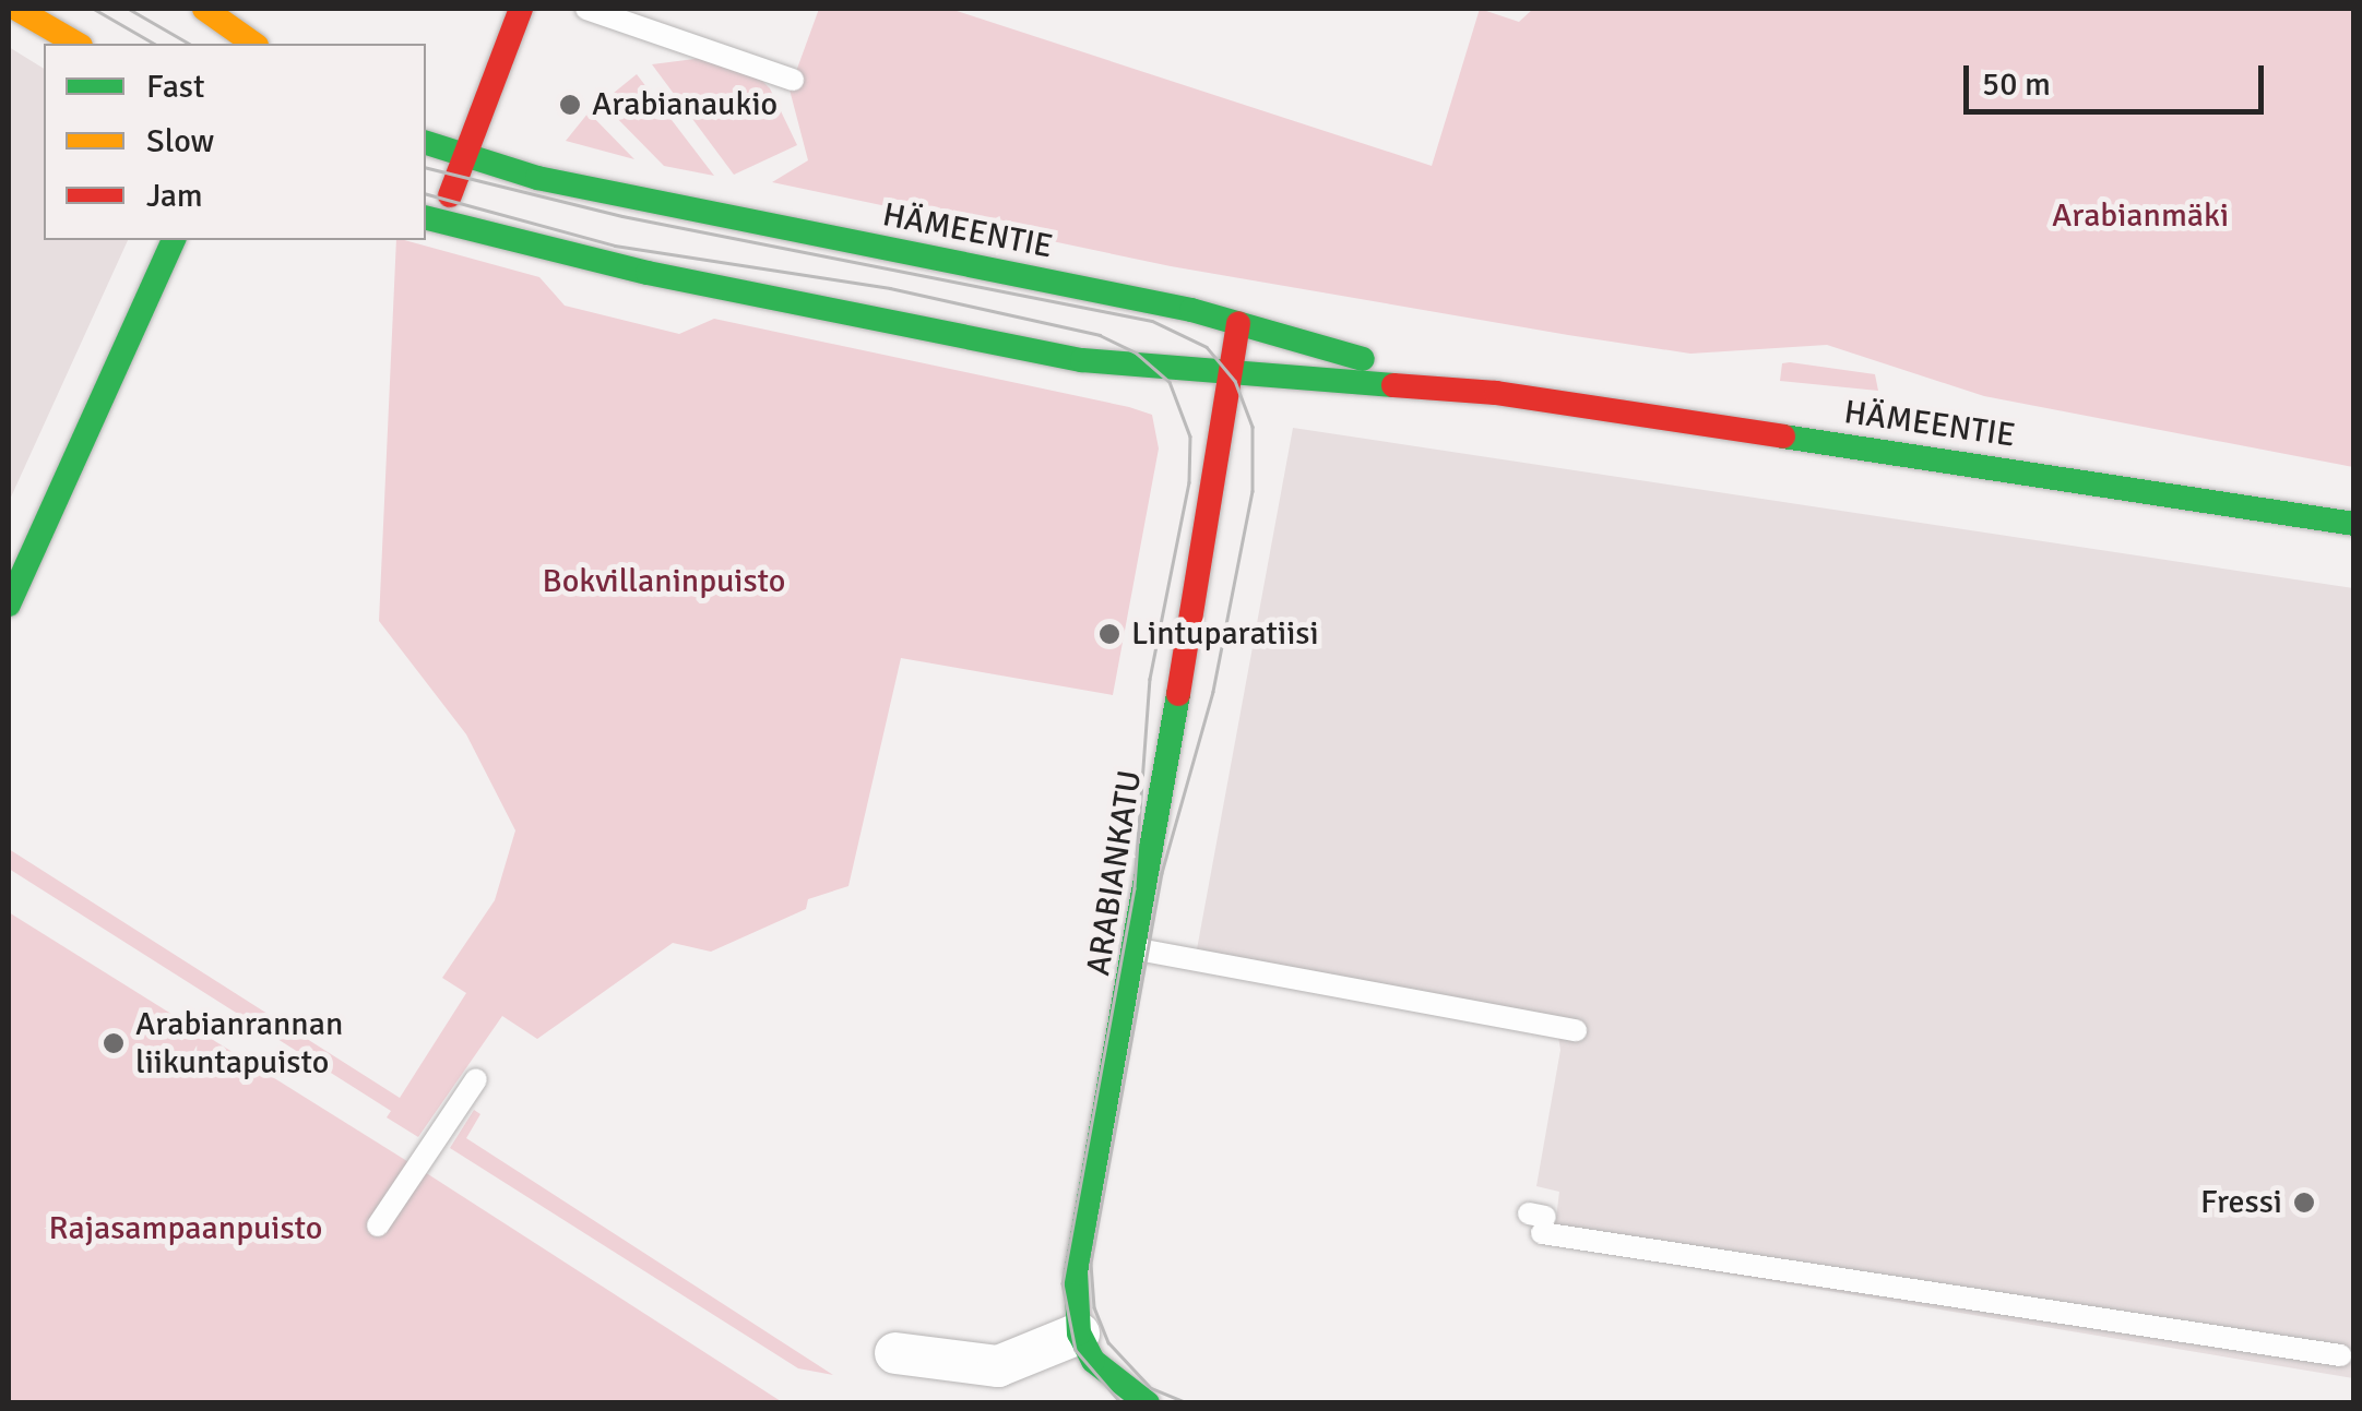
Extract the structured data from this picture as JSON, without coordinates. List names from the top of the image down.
{
  "streets": {
    "main road": ["HÄMEENTIE", "ARABIANKATU"]
  },
  "crossings": [
    ["HÄMEENTIE", "ARABIANKATU"]
  ],
  "parks": ["Arabianmäki", "Bokvillaninpuisto", "Rajasampaanpuisto"],
  "places": [
    "Arabianaukio",
    "Lintuparatiisi",
    "Arabianrannan liikuntapuisto",
    "Fressi"
  ],
  "legend": ["Fast", "Slow", "Jam"],
  "scale_bar": "50 m"
}
